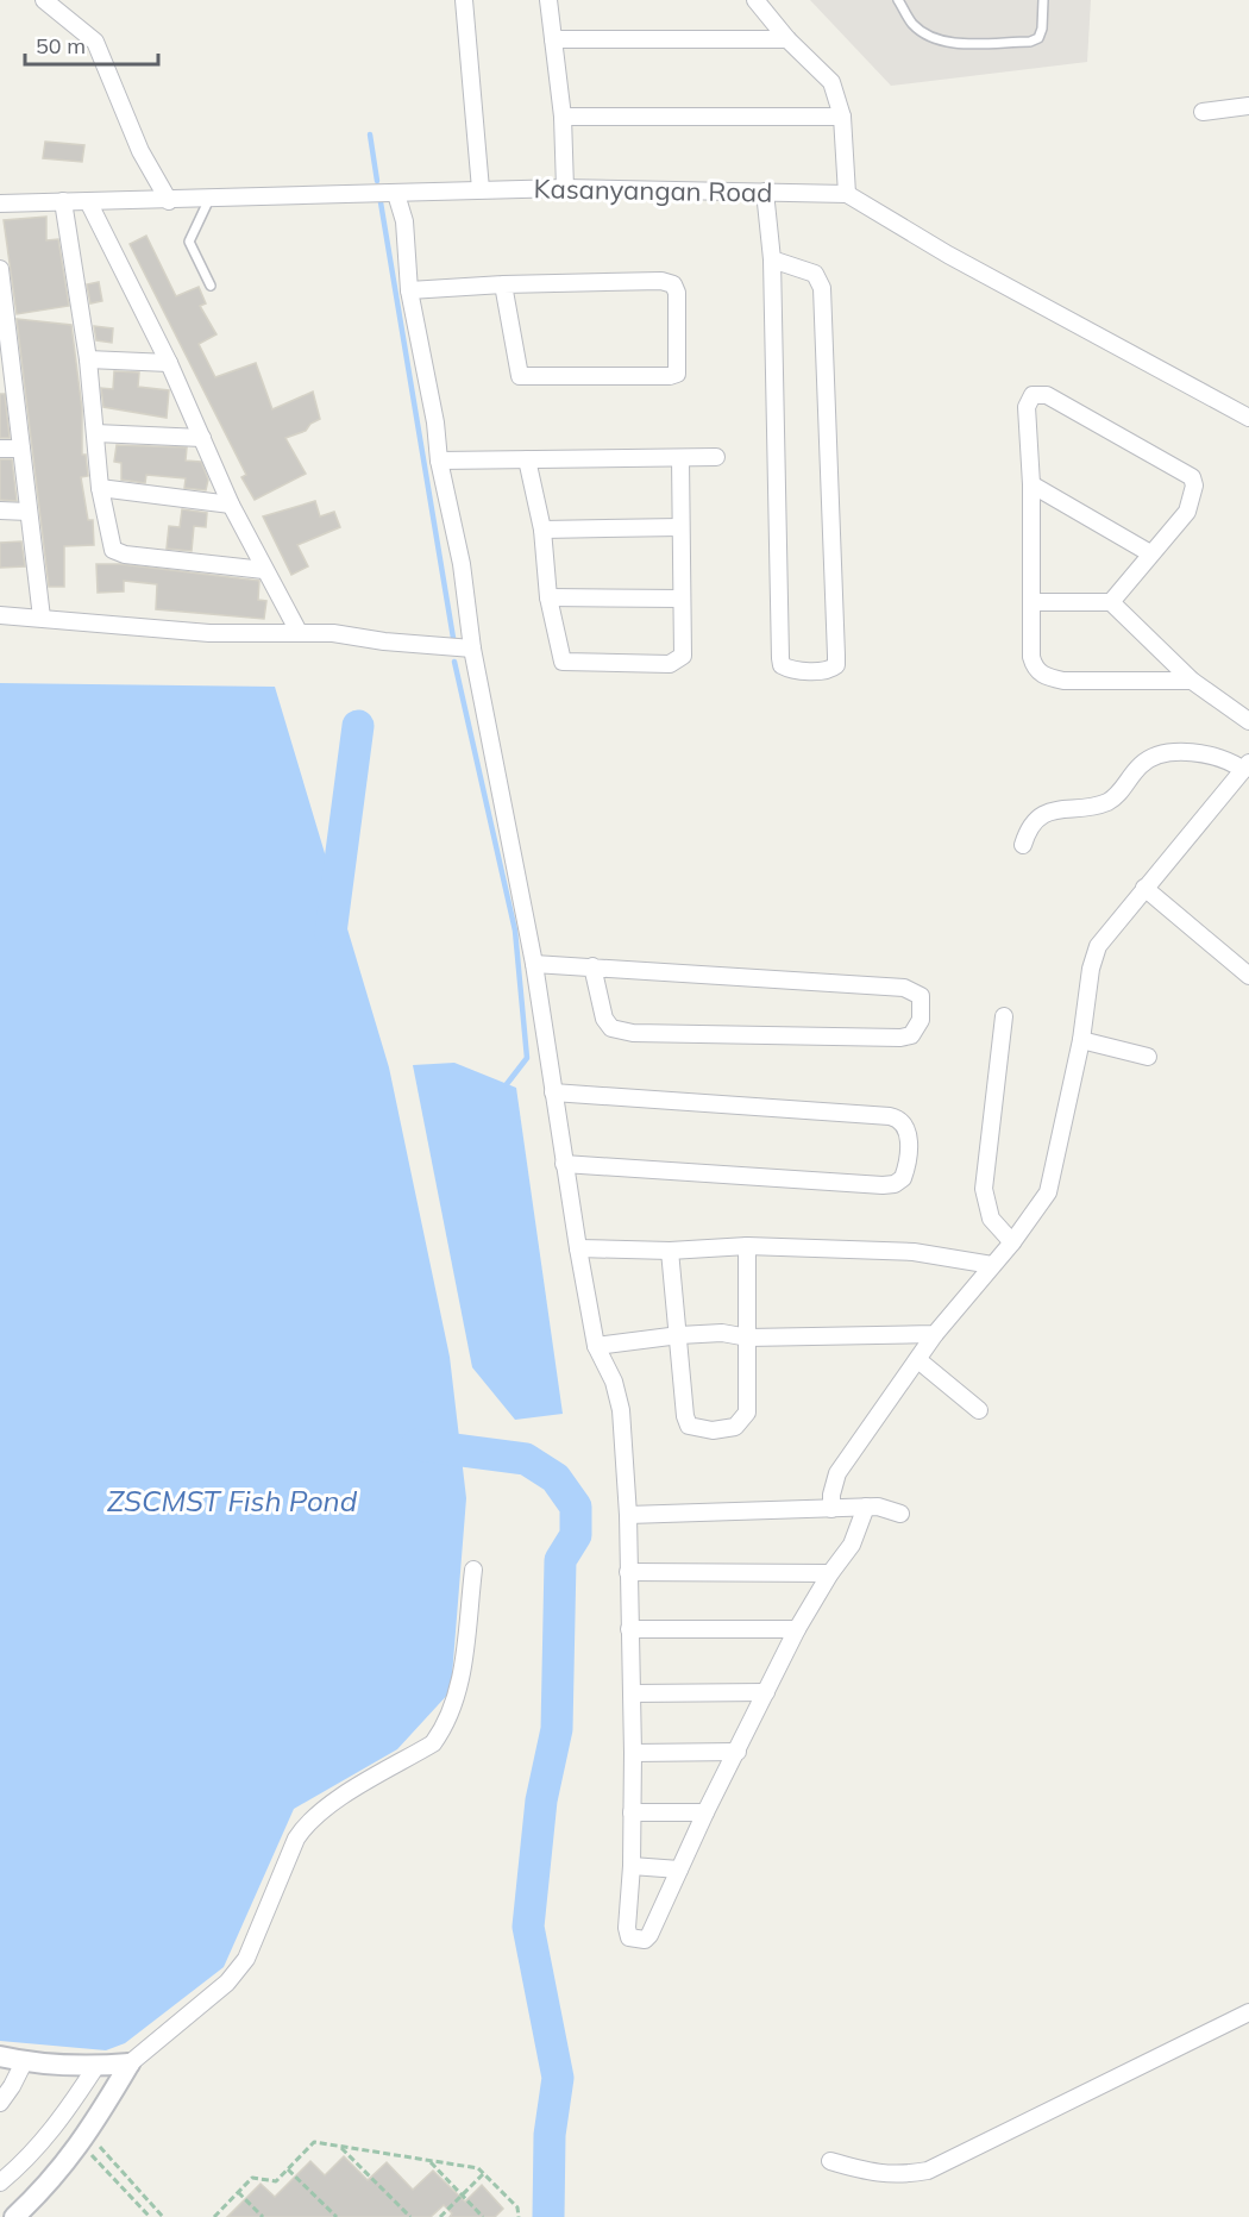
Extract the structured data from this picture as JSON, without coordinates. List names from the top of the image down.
{
  "streets": {
    "street": ["Kasanyangan Road"]
  },
  "water": ["ZSCMST Fish Pond"],
  "scale_bar": "50 m"
}
